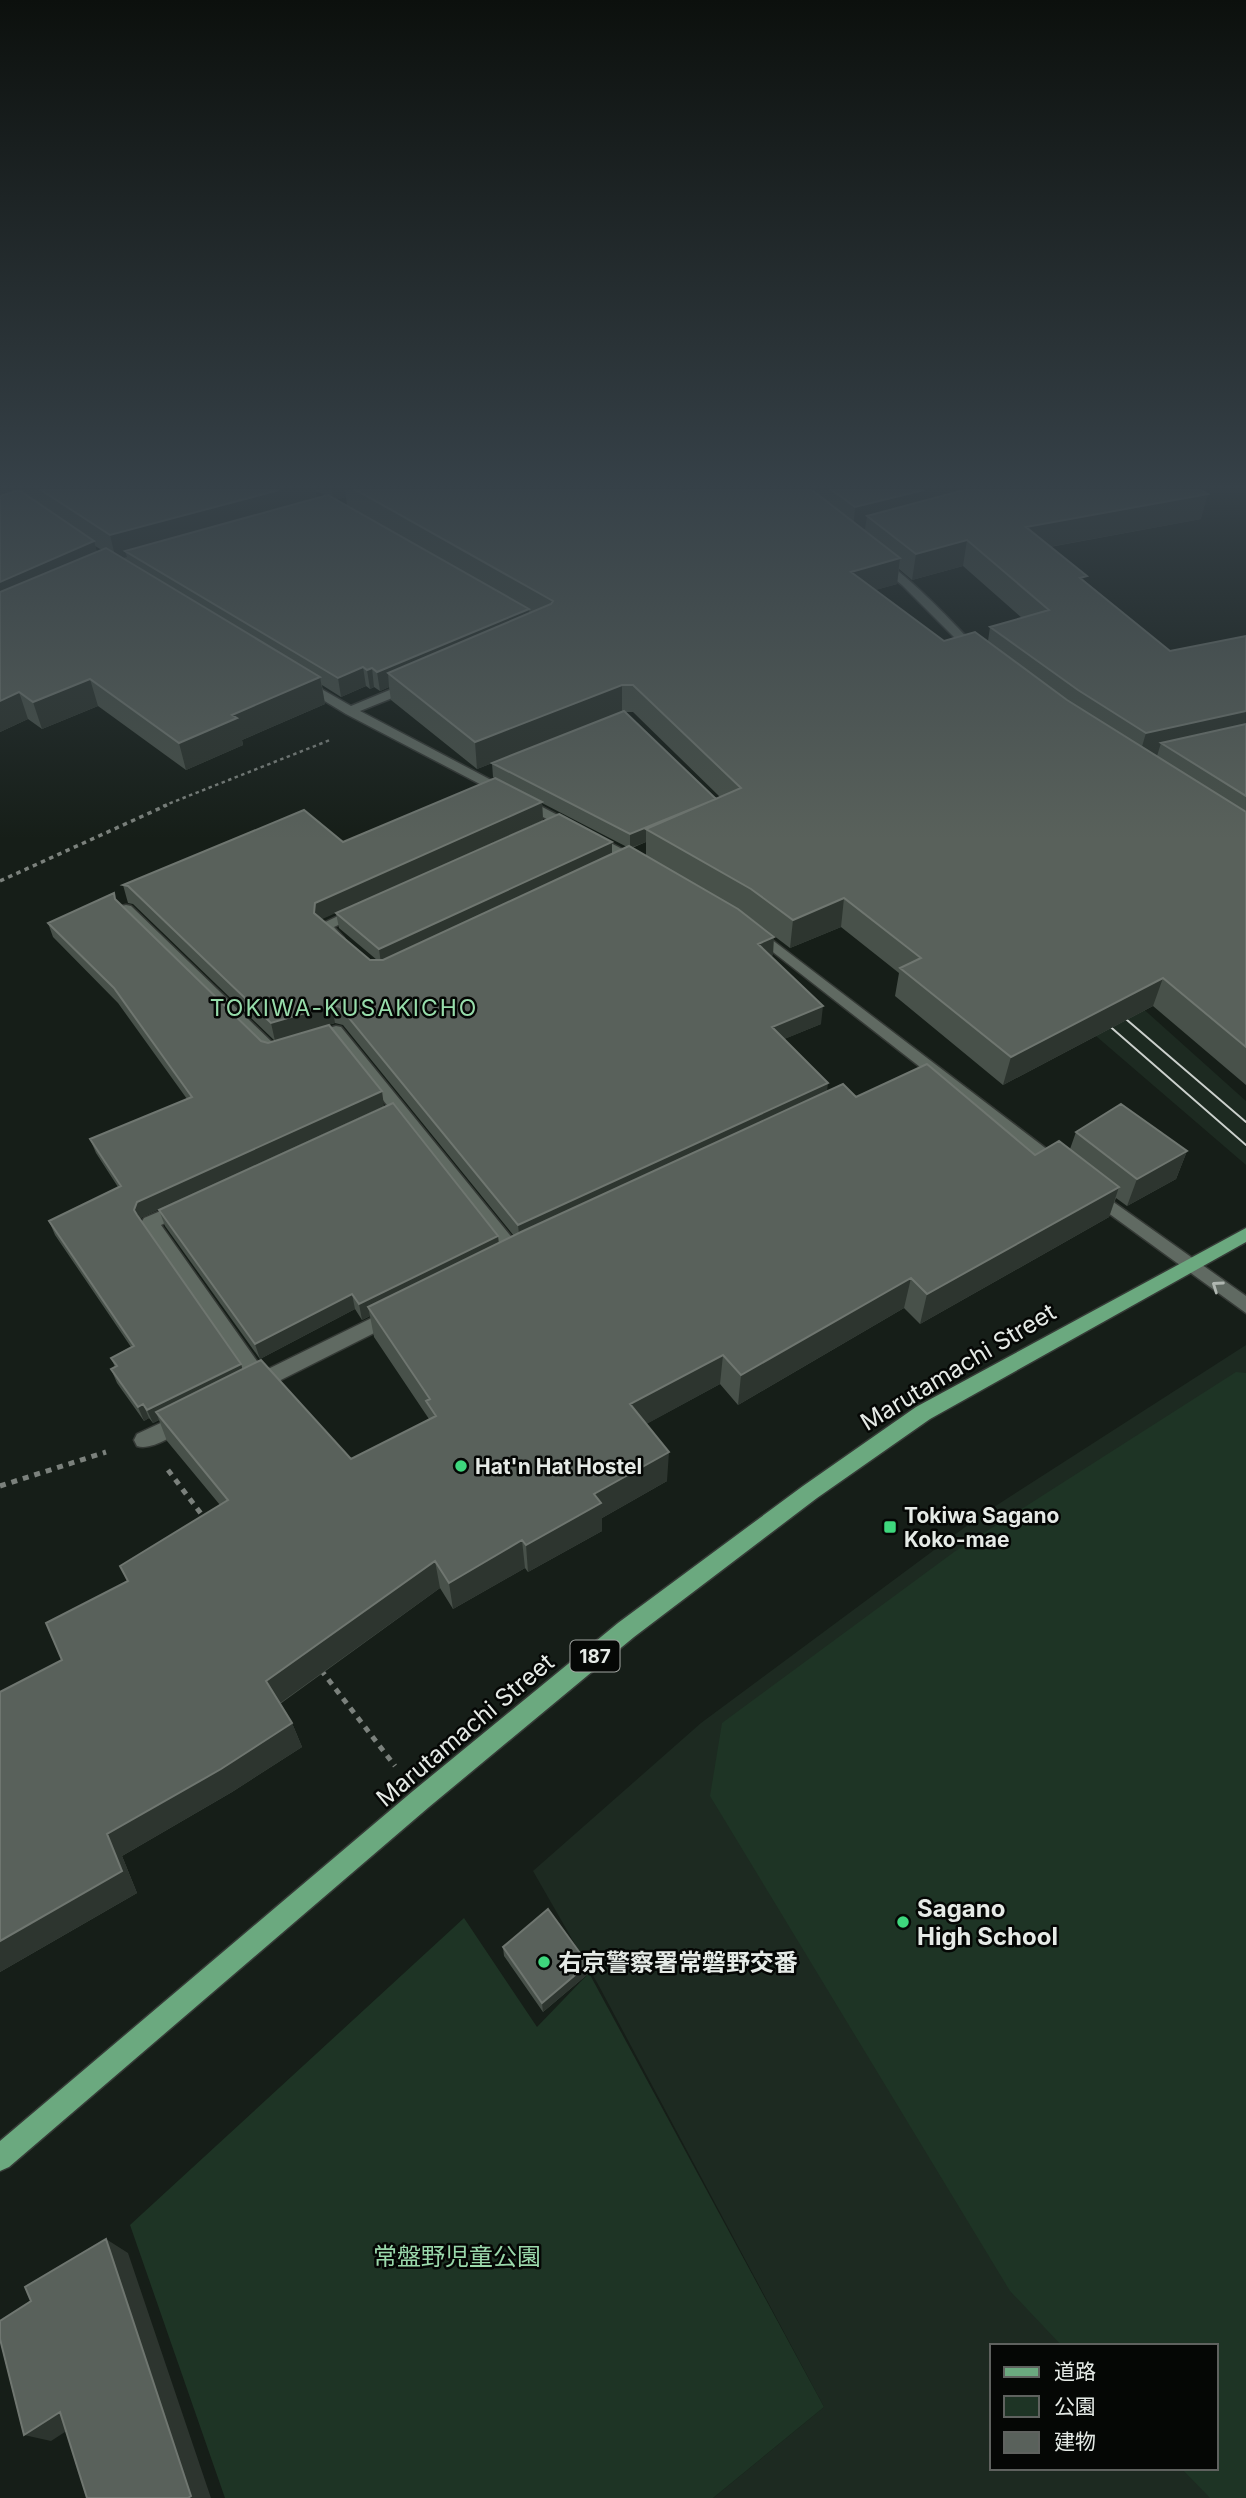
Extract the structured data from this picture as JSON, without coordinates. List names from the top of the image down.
{
  "streets": {
    "main road": ["Marutamachi Street", "187"]
  },
  "districts": ["TOKIWA-KUSAKICHO"],
  "parks": ["常盤野児童公園"],
  "places": {
    "other": ["Hat'n Hat Hostel", "Sagano High School", "右京警察署常磐野交番"],
    "transit": ["Tokiwa Sagano Koko-mae"]
  },
  "legend": ["道路", "公園", "建物"]
}
